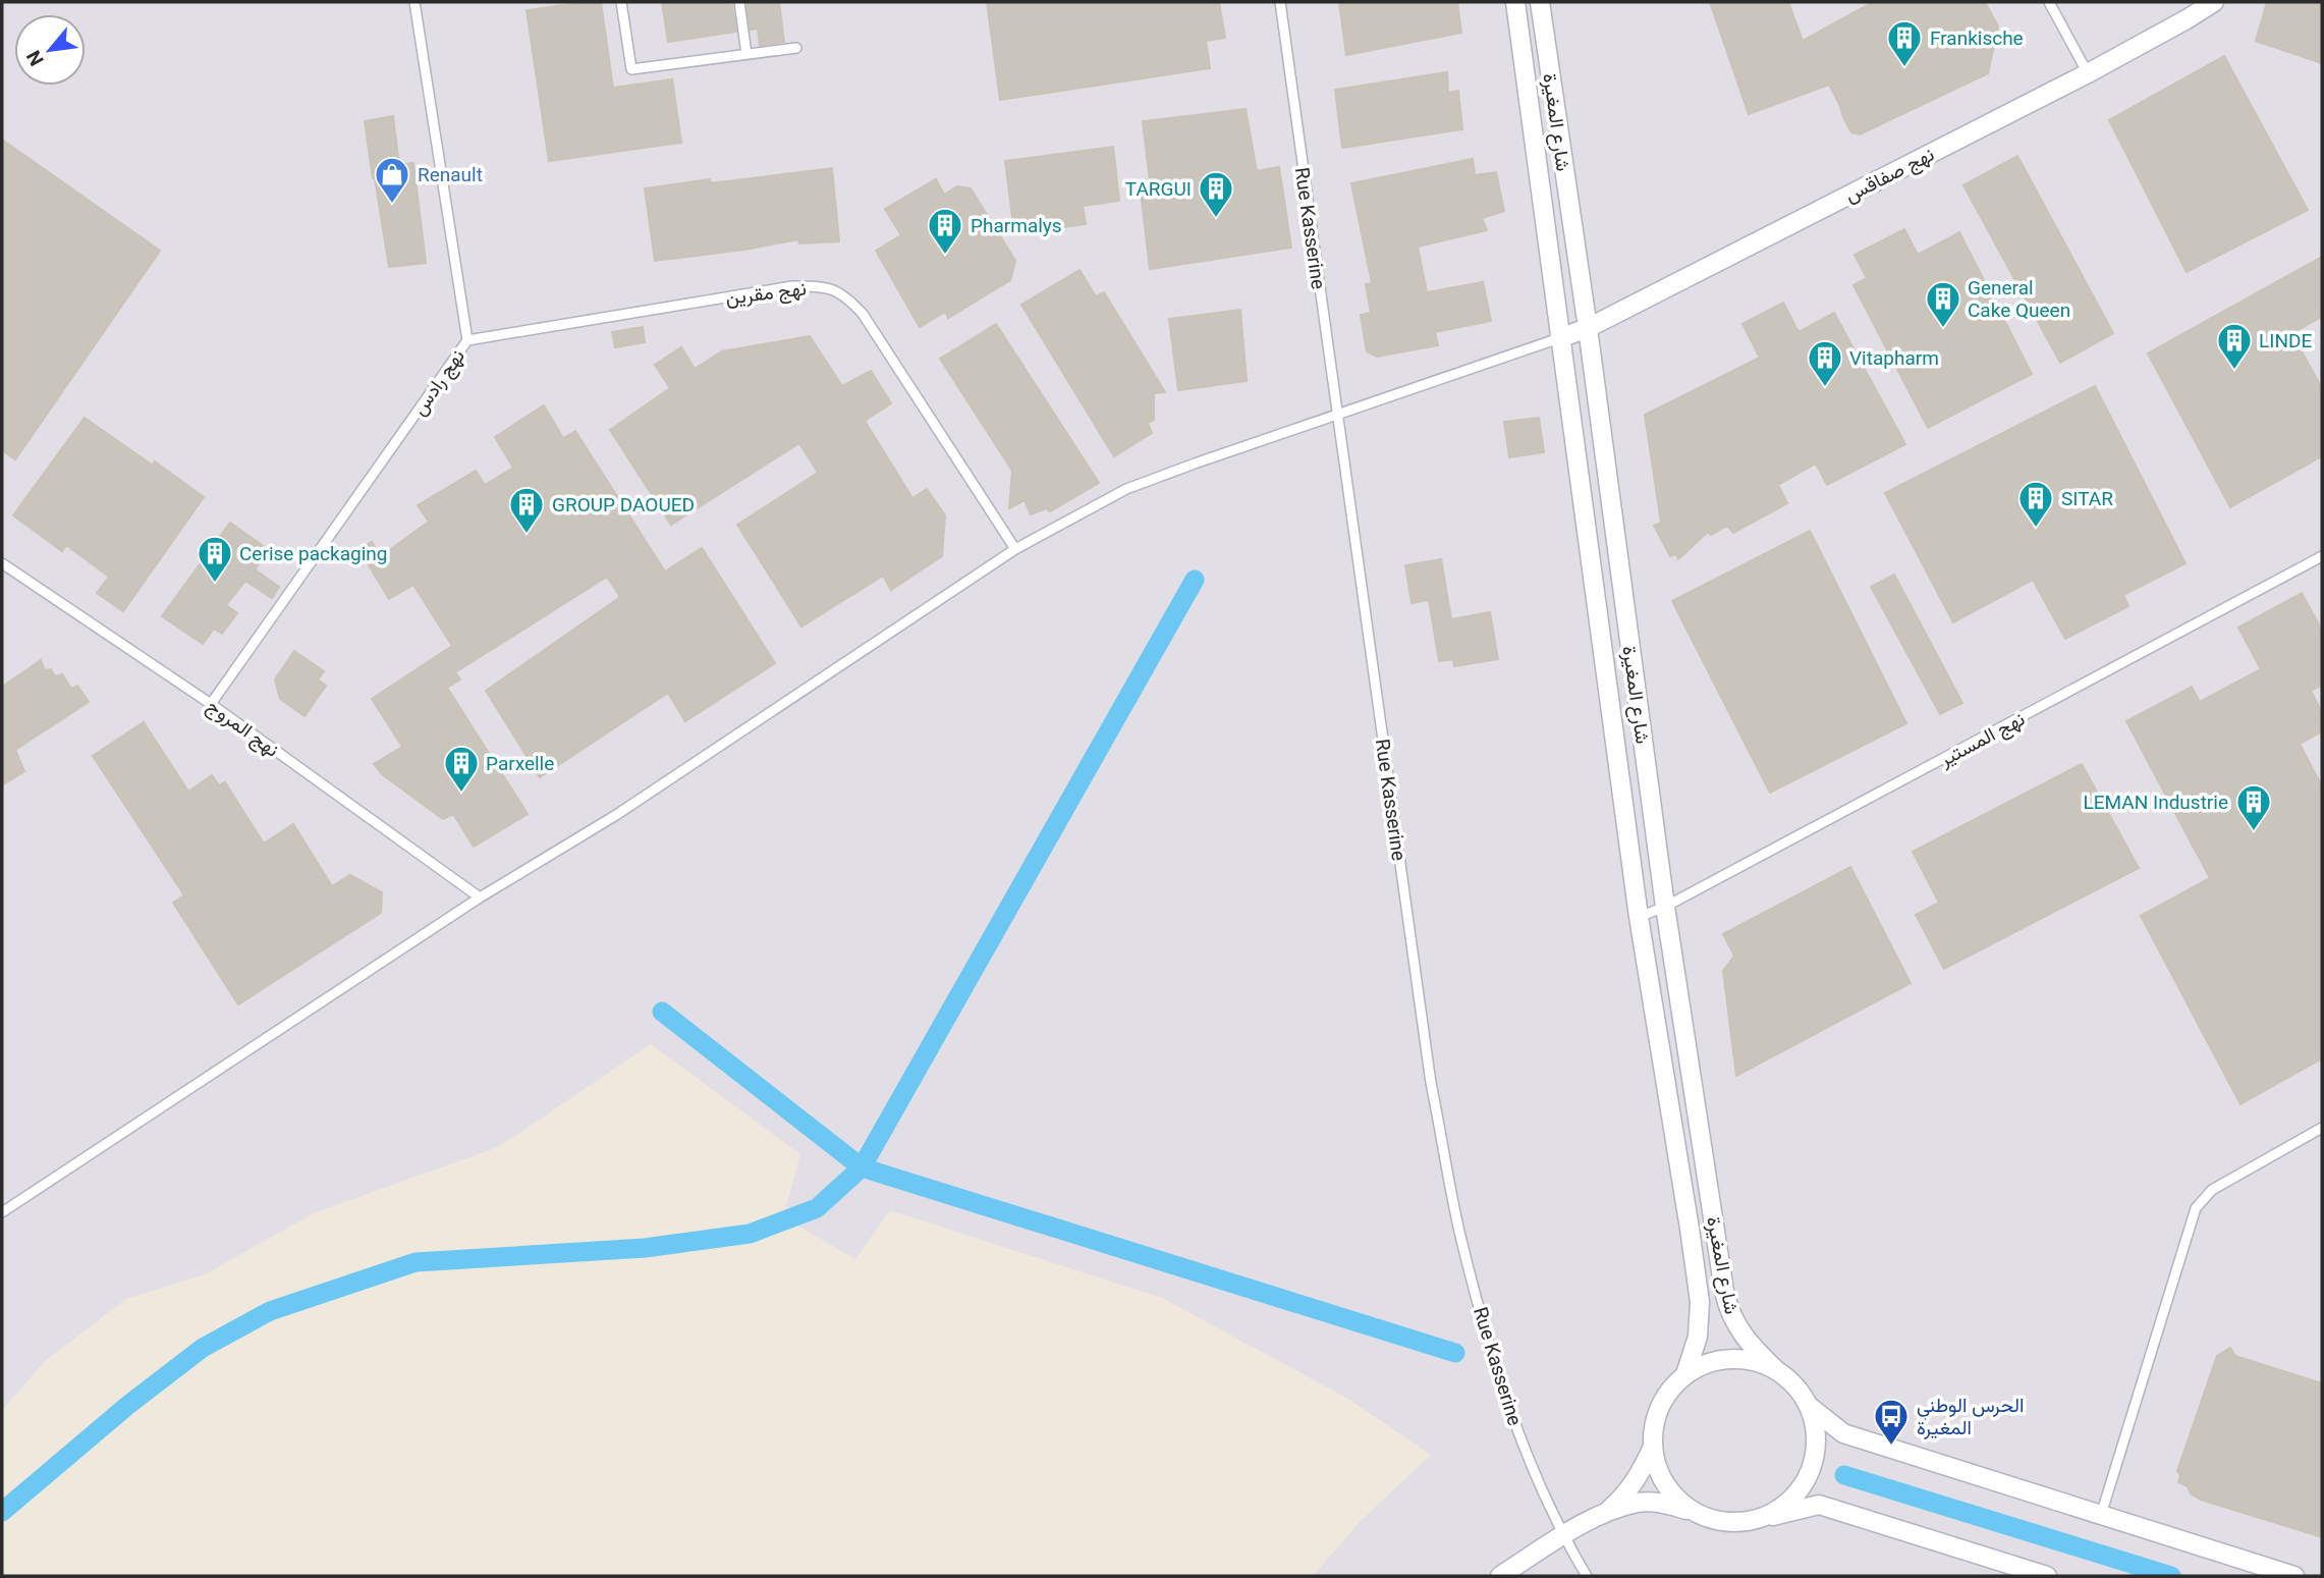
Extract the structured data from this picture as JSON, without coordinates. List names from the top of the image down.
{
  "streets": {
    "street": ["شارع المغيرة", "نهج صفاقس"],
    "lane": [
      "Rue Kasserine",
      "نهج مقرين",
      "نهج رادس",
      "نهج المروج",
      "نهج المستير"
    ]
  },
  "crossings": [
    ["شارع المغيرة", "نهج صفاقس"],
    ["شارع المغيرة", "نهج المستير"],
    ["نهج مقرين", "نهج رادس"],
    ["نهج رادس", "نهج المروج"]
  ],
  "places": {
    "building": [
      "Frankische",
      "TARGUI",
      "Pharmalys",
      "General Cake Queen",
      "LINDE",
      "Vitapharm",
      "SITAR",
      "GROUP DAOUED",
      "Cerise packaging",
      "Parxelle",
      "LEMAN Industrie"
    ],
    "shop": ["Renault"],
    "bus stop": ["الحرس الوطني المغيرة"]
  },
  "north": "bottom left"
}
